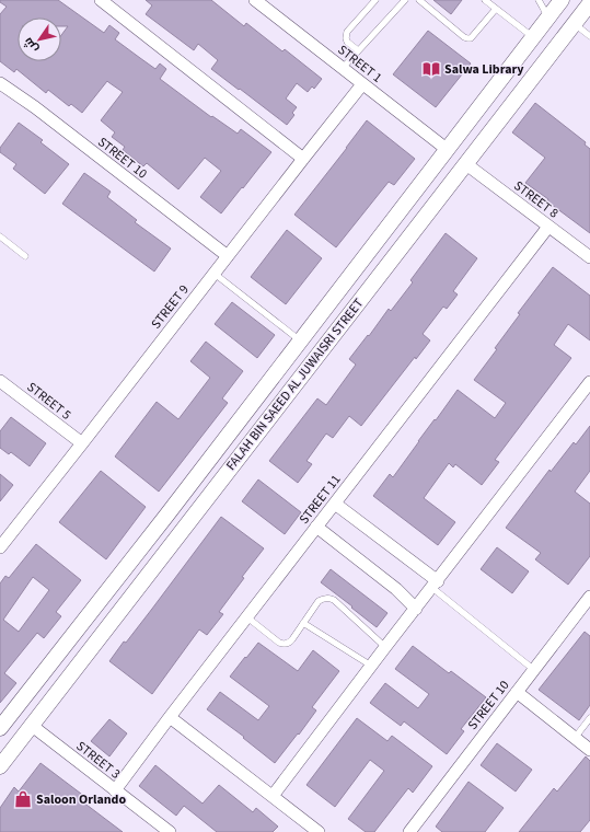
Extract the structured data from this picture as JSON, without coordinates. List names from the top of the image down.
{
  "streets": {
    "street": [
      "STREET 1",
      "STREET 10",
      "STREET 8",
      "STREET 9",
      "FALAH BIN SAEED AL JUWAISRI STREET",
      "STREET 5",
      "STREET 11",
      "STREET 3"
    ]
  },
  "crossings": [
    ["STREET 1", "STREET 9"],
    ["STREET 1", "FALAH BIN SAEED AL JUWAISRI STREET"],
    ["STREET 10", "STREET 9"],
    ["STREET 8", "FALAH BIN SAEED AL JUWAISRI STREET"],
    ["STREET 8", "STREET 11"],
    ["STREET 9", "STREET 5"],
    ["FALAH BIN SAEED AL JUWAISRI STREET", "STREET 3"],
    ["STREET 11", "STREET 3"]
  ],
  "places": {
    "library": ["Salwa Library"],
    "shop": ["Saloon Orlando"]
  },
  "north": "bottom left"
}
